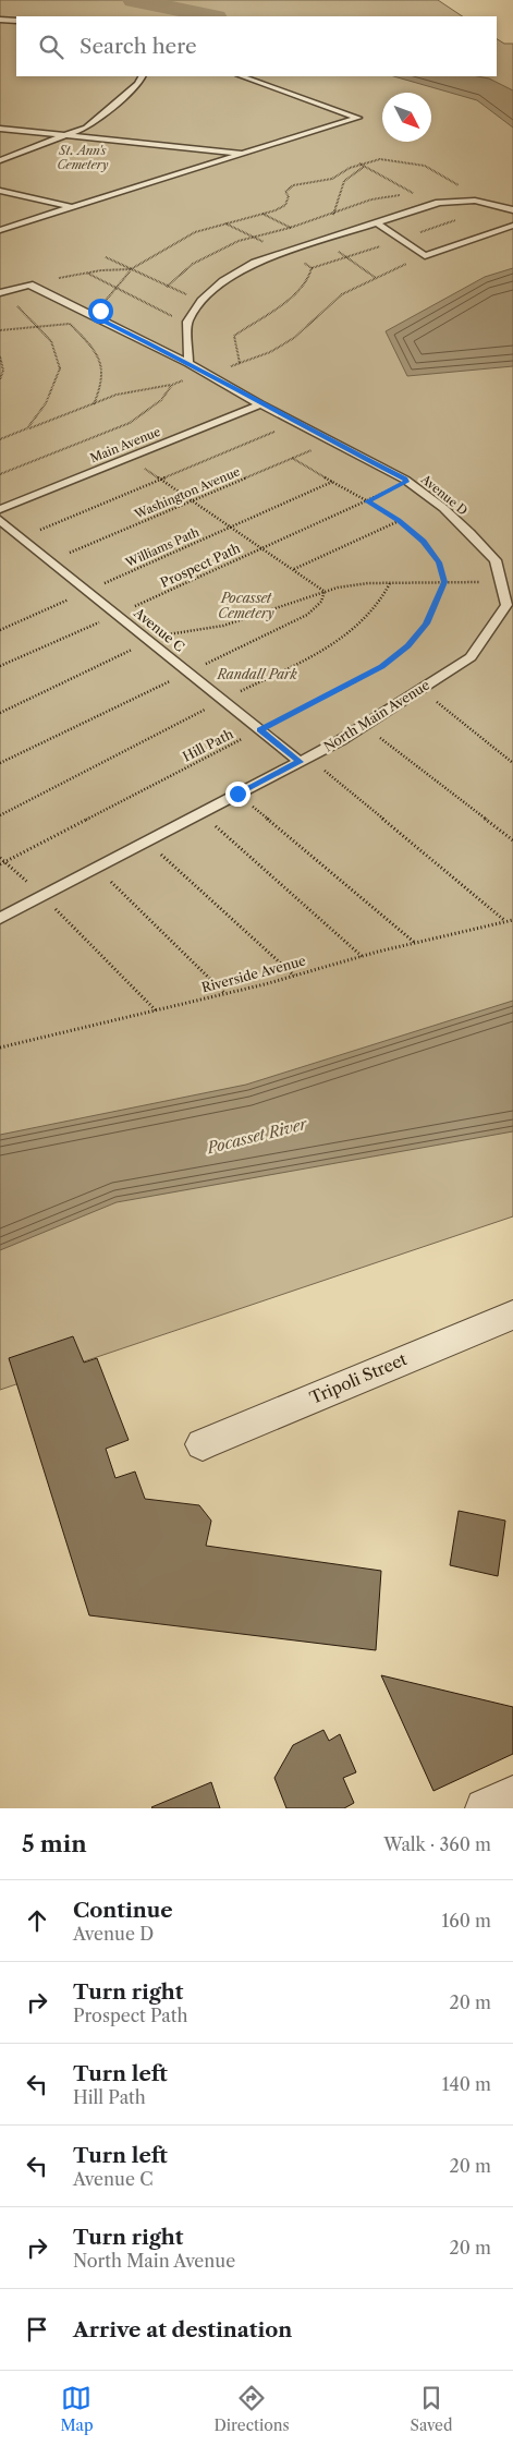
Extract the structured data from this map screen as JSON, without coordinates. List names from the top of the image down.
{
  "streets": {
    "street": ["Tripoli Street"],
    "lane": [
      "Main Avenue",
      "Avenue D",
      "Avenue C",
      "North Main Avenue"
    ],
    "path": [
      "Washington Avenue",
      "Williams Path",
      "Prospect Path",
      "Hill Path",
      "Riverside Avenue"
    ]
  },
  "crossings": [
    ["Main Avenue", "Avenue D"],
    ["Washington Avenue", "Avenue D"],
    ["Washington Avenue", "Avenue C"],
    ["Avenue D", "Prospect Path"],
    ["Avenue D", "North Main Avenue"],
    ["Williams Path", "Avenue C"],
    ["Prospect Path", "Avenue C"],
    ["Avenue C", "North Main Avenue"],
    ["Avenue C", "Hill Path"]
  ],
  "water": ["Pocasset River"],
  "parks": ["St. Ann's Cemetery", "Pocasset Cemetery", "Randall Park"],
  "north": "bottom right",
  "page": {
    "search": "Search here",
    "heading": ["5 min", "Walk · 360 m"],
    "list": [
      ["Continue", "Avenue D", "160 m"],
      ["Turn right", "Prospect Path", "20 m"],
      ["Turn left", "Hill Path", "140 m"],
      ["Turn left", "Avenue C", "20 m"],
      ["Turn right", "North Main Avenue", "20 m"],
      "Arrive at destination"
    ],
    "nav": ["Map", "Directions", "Saved"]
  }
}
